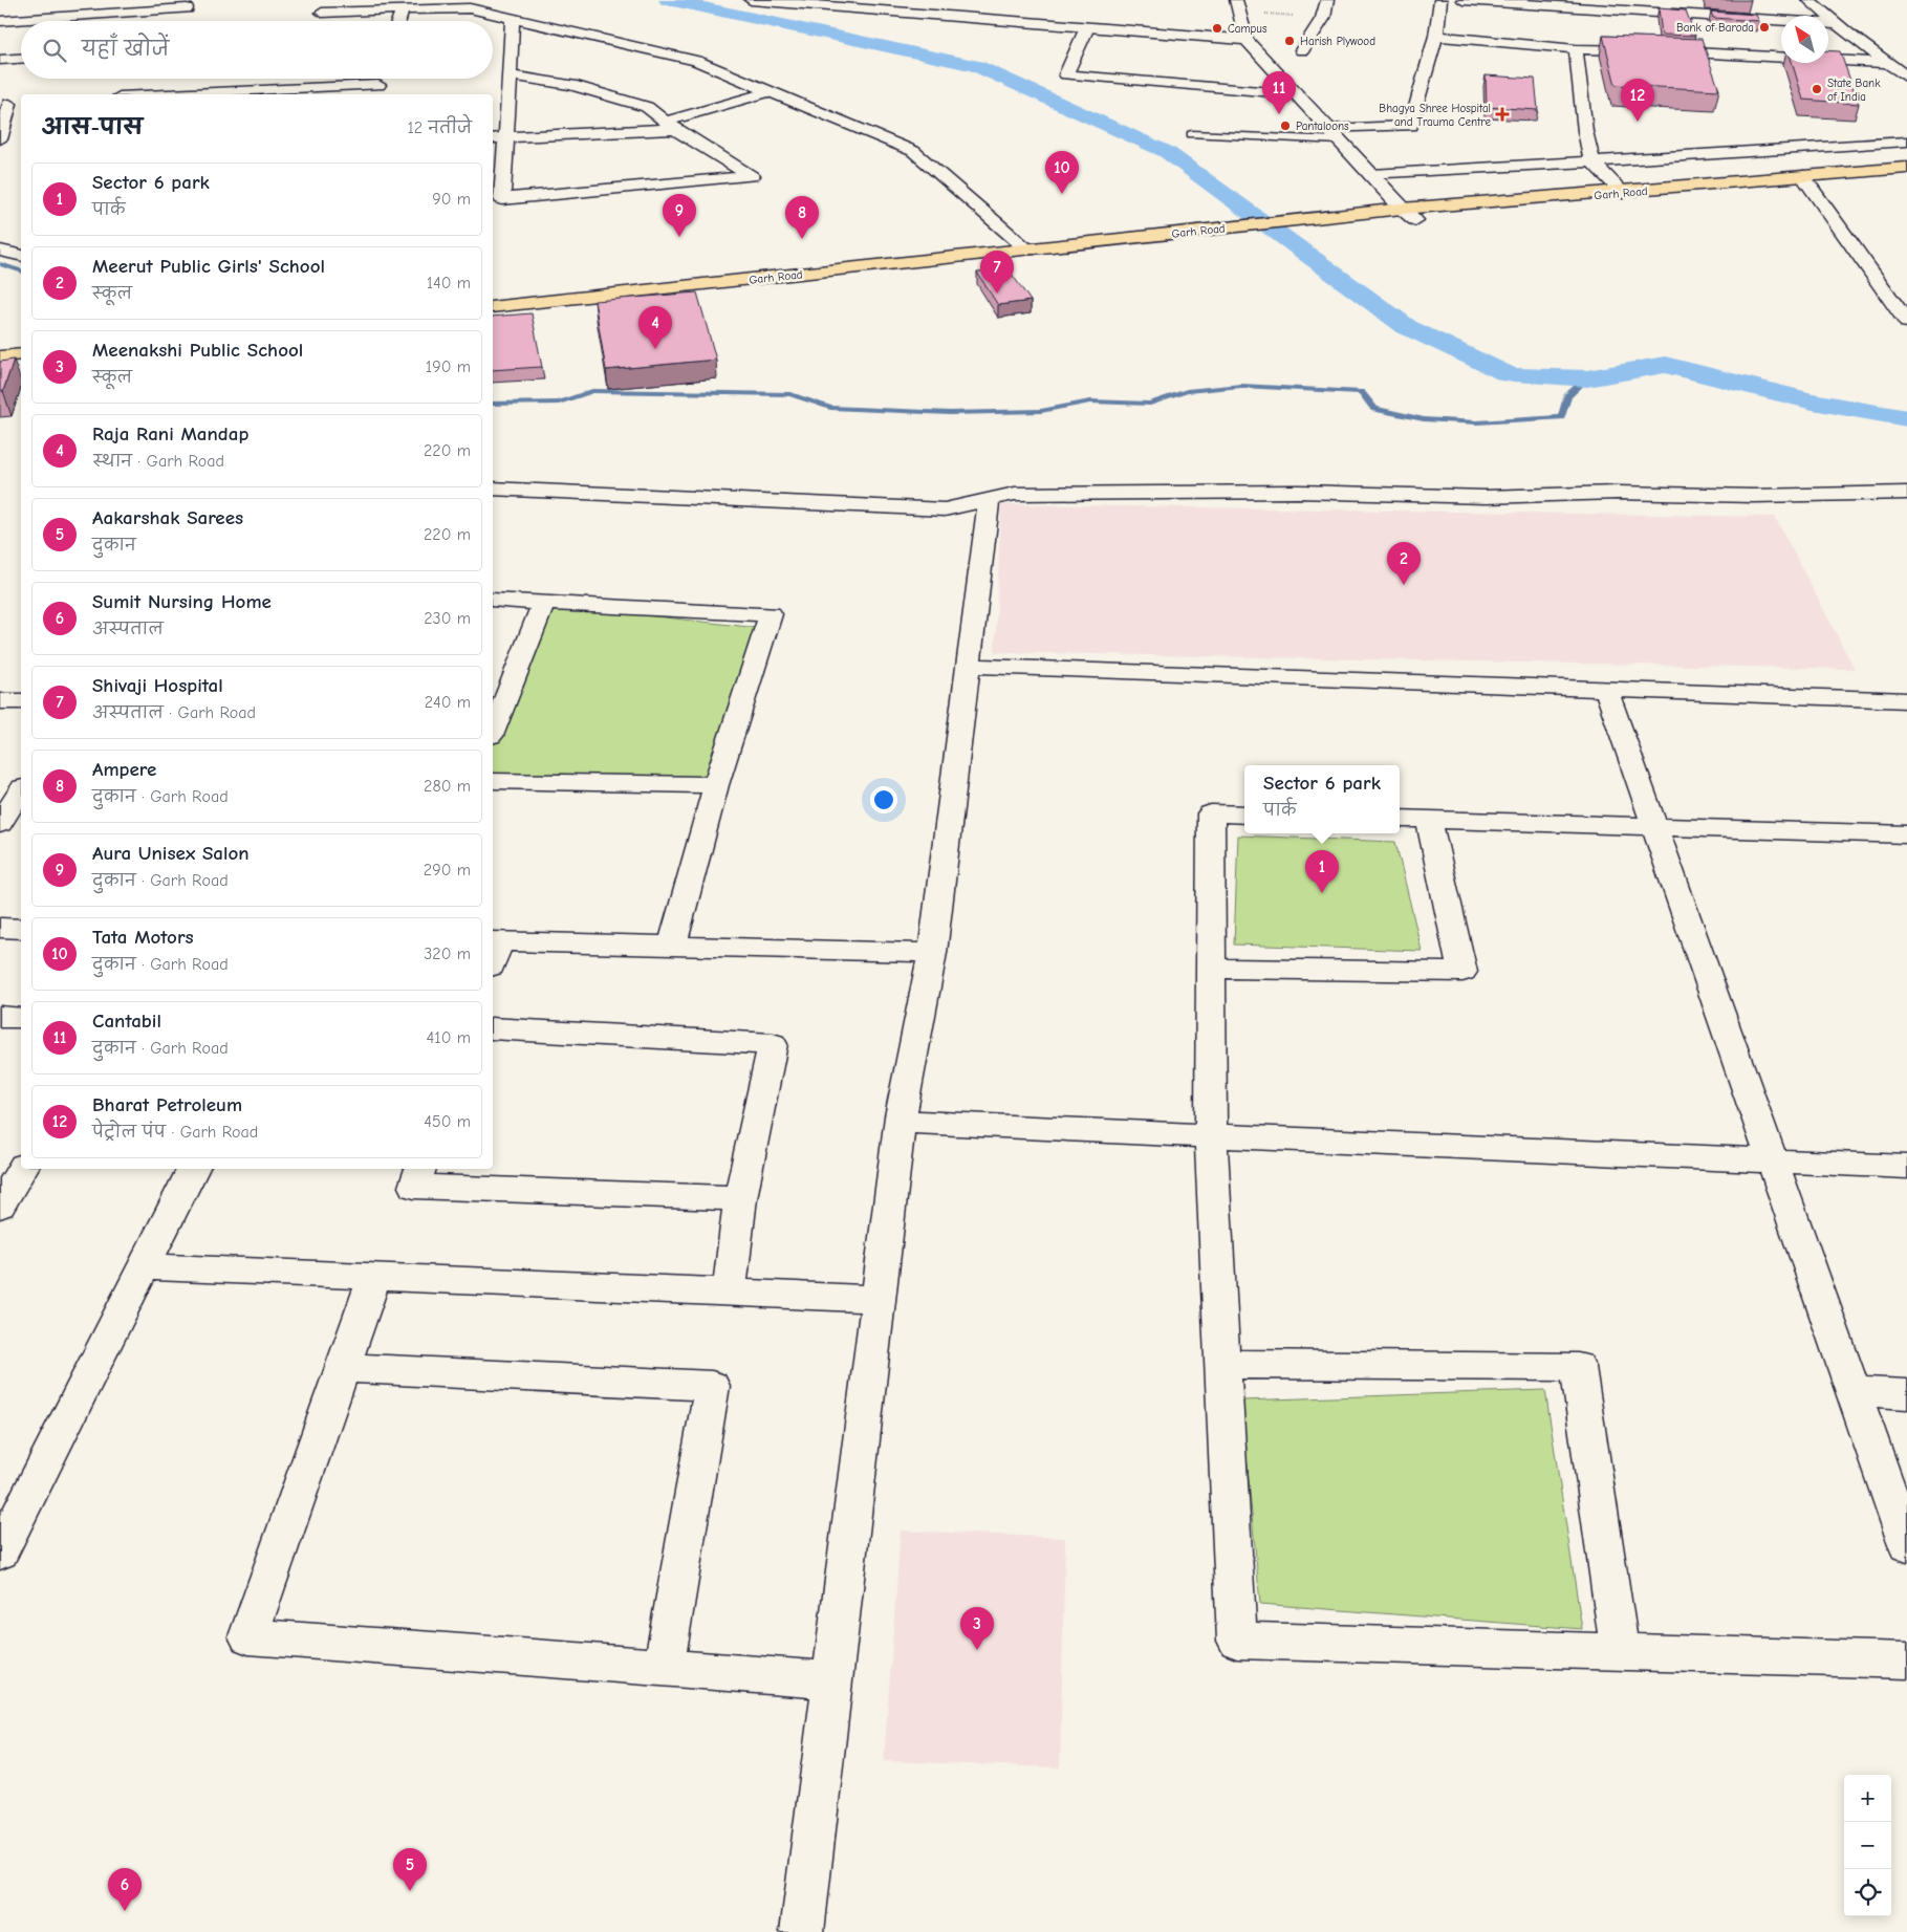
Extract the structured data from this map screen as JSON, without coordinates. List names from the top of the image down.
{
  "streets": {
    "main road": ["Garh Road"]
  },
  "places": {
    "other": [
      "Bank of Baroda",
      "Campus",
      "Harish Plywood",
      "State Bank of India",
      "Pantaloons"
    ],
    "health": ["Bhagya Shree Hospital and Trauma Centre"]
  },
  "north": "top left",
  "page": {
    "search": "यहाँ खोजें",
    "pins": [
      "11",
      "12",
      "10",
      "9",
      "8",
      "7",
      "4",
      "2",
      "1",
      "3",
      "5",
      "6"
    ],
    "heading": ["आस-पास", "12 नतीजे"],
    "list": [
      {
        "mark": "1",
        "name": "Sector 6 park",
        "note": "पार्क",
        "value": "90 m"
      },
      {
        "mark": "2",
        "name": "Meerut Public Girls' School",
        "note": "स्कूल",
        "value": "140 m"
      },
      {
        "mark": "3",
        "name": "Meenakshi Public School",
        "note": "स्कूल",
        "value": "190 m"
      },
      {
        "mark": "4",
        "name": "Raja Rani Mandap",
        "note": "स्थान · Garh Road",
        "value": "220 m"
      },
      {
        "mark": "5",
        "name": "Aakarshak Sarees",
        "note": "दुकान",
        "value": "220 m"
      },
      {
        "mark": "6",
        "name": "Sumit Nursing Home",
        "note": "अस्पताल",
        "value": "230 m"
      },
      {
        "mark": "7",
        "name": "Shivaji Hospital",
        "note": "अस्पताल · Garh Road",
        "value": "240 m"
      },
      {
        "mark": "8",
        "name": "Ampere",
        "note": "दुकान · Garh Road",
        "value": "280 m"
      },
      {
        "mark": "9",
        "name": "Aura Unisex Salon",
        "note": "दुकान · Garh Road",
        "value": "290 m"
      },
      {
        "mark": "10",
        "name": "Tata Motors",
        "note": "दुकान · Garh Road",
        "value": "320 m"
      },
      {
        "mark": "11",
        "name": "Cantabil",
        "note": "दुकान · Garh Road",
        "value": "410 m"
      },
      {
        "mark": "12",
        "name": "Bharat Petroleum",
        "note": "पेट्रोल पंप · Garh Road",
        "value": "450 m"
      }
    ],
    "popup": ["Sector 6 park", "पार्क"],
    "map_buttons": ["+", "−"]
  }
}
